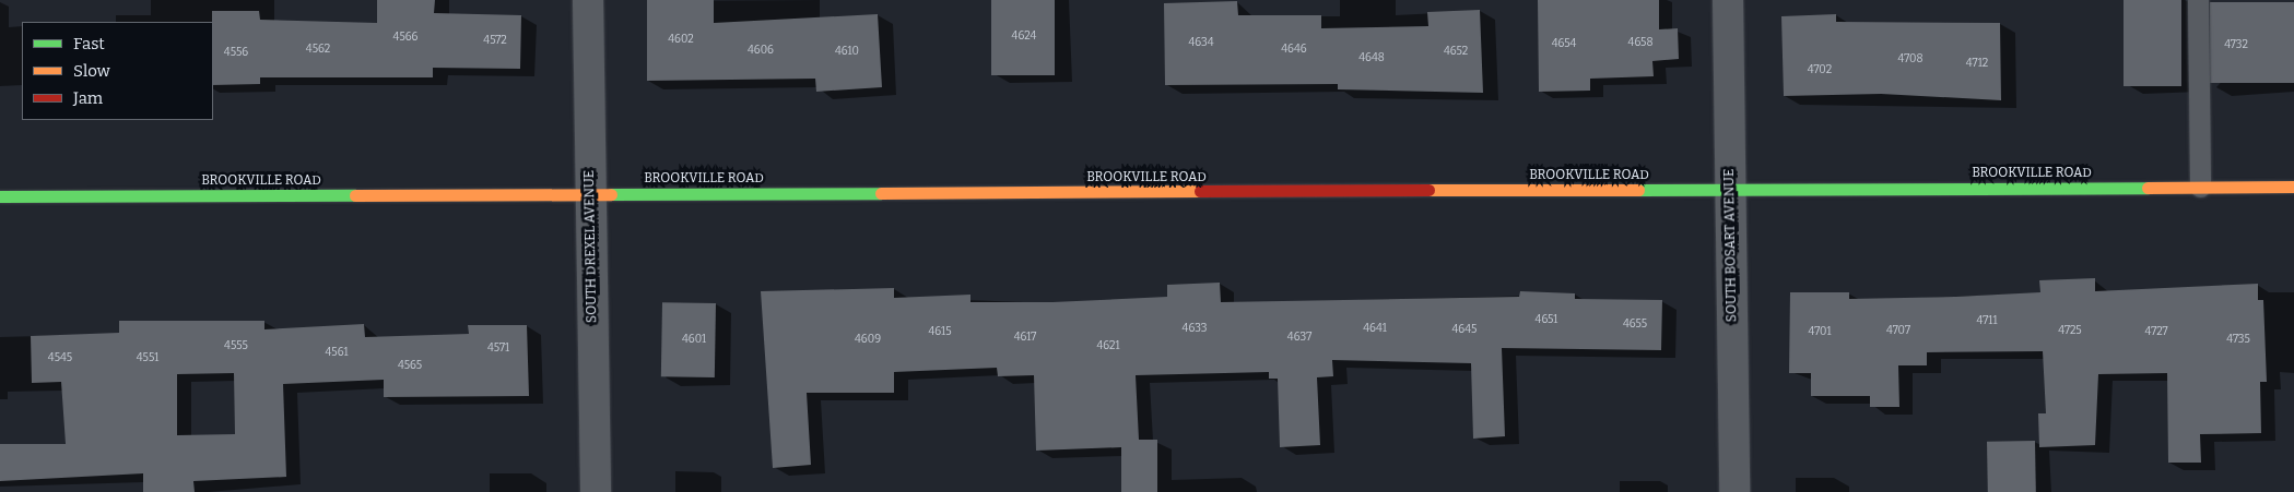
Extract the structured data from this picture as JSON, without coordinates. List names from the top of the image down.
{
  "streets": {
    "street": ["BROOKVILLE ROAD", "SOUTH BOSART AVENUE", "SOUTH DREXEL AVENUE"]
  },
  "crossings": [
    ["BROOKVILLE ROAD", "SOUTH BOSART AVENUE"],
    ["BROOKVILLE ROAD", "SOUTH DREXEL AVENUE"]
  ],
  "house_numbers": [
    "4624",
    "4566",
    "4602",
    "4572",
    "4634",
    "4658",
    "4654",
    "4732",
    "4562",
    "4646",
    "4606",
    "4610",
    "4652",
    "4556",
    "4648",
    "4708",
    "4712",
    "4702",
    "4651",
    "4711",
    "4655",
    "4633",
    "4641",
    "4645",
    "4707",
    "4725",
    "4615",
    "4701",
    "4727",
    "4617",
    "4637",
    "4601",
    "4609",
    "4735",
    "4555",
    "4621",
    "4571",
    "4561",
    "4545",
    "4551",
    "4565"
  ],
  "legend": ["Fast", "Slow", "Jam"]
}
